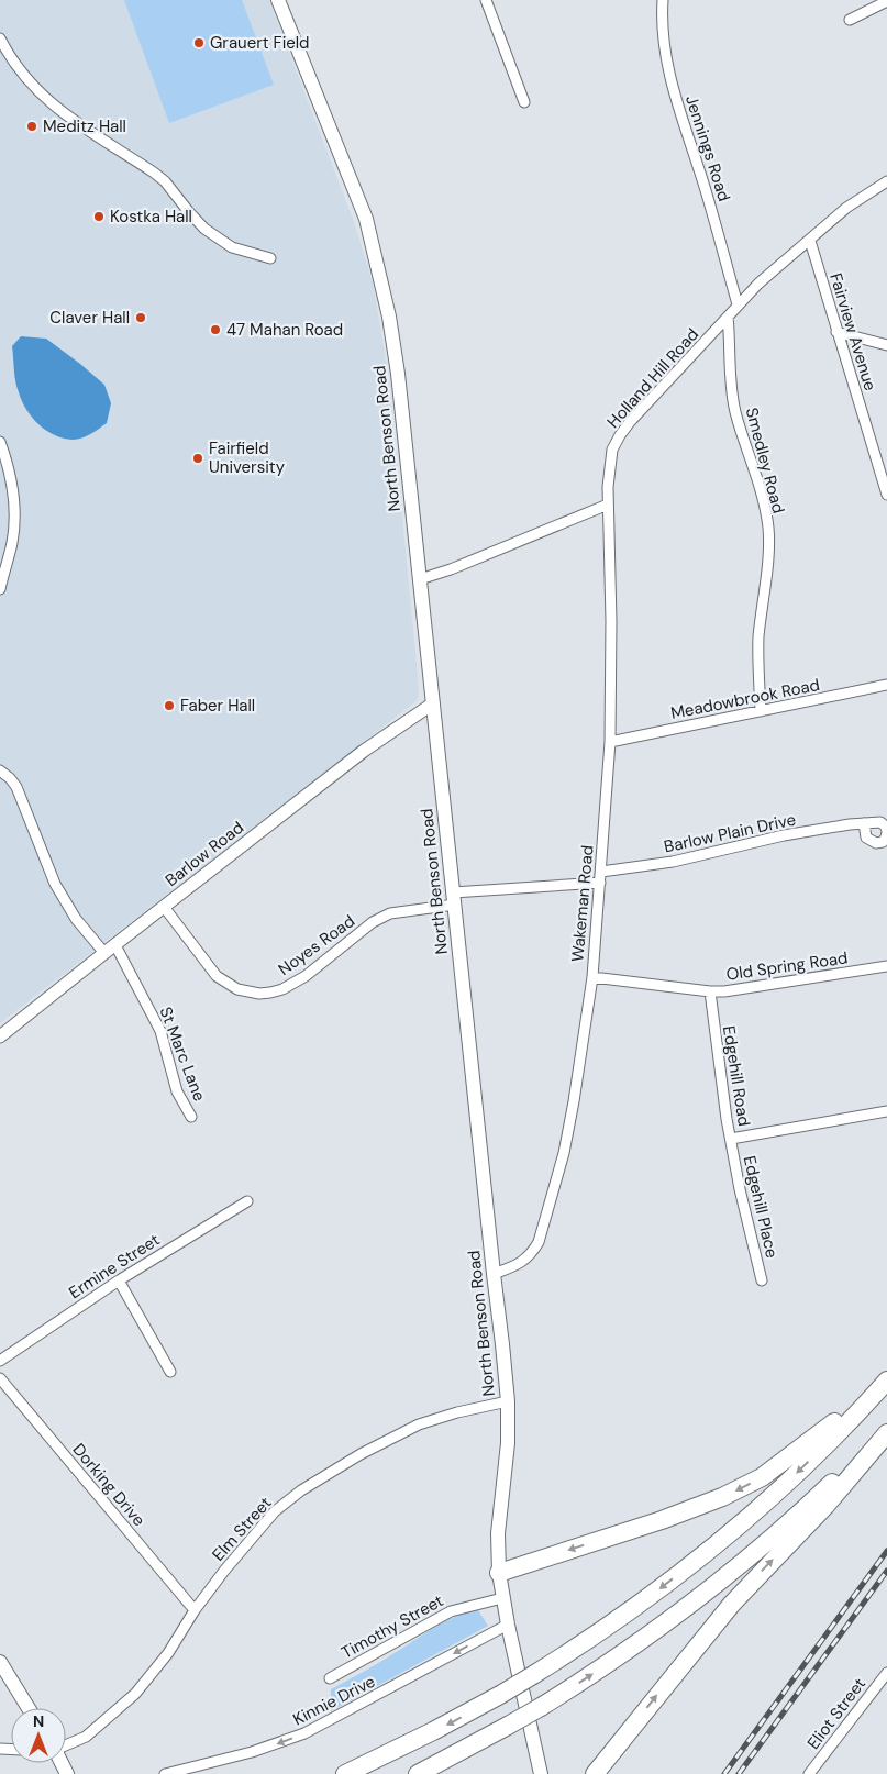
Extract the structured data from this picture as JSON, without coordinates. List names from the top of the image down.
{
  "streets": {
    "main road": ["North Benson Road"],
    "street": [
      "Jennings Road",
      "Fairview Avenue",
      "Holland Hill Road",
      "Smedley Road",
      "Meadowbrook Road",
      "Barlow Plain Drive",
      "Barlow Road",
      "Wakeman Road",
      "Noyes Road",
      "Old Spring Road",
      "St Marc Lane",
      "Edgehill Road",
      "Edgehill Place",
      "Ermine Street",
      "Dorking Drive",
      "Elm Street",
      "Timothy Street",
      "Kinnie Drive",
      "Eliot Street"
    ]
  },
  "crossings": [
    ["Jennings Road", "Holland Hill Road"],
    ["Fairview Avenue", "Holland Hill Road"],
    ["Holland Hill Road", "Smedley Road"],
    ["Holland Hill Road", "Wakeman Road"],
    ["North Benson Road", "Barlow Road"],
    ["North Benson Road", "Wakeman Road"],
    ["North Benson Road", "Noyes Road"],
    ["North Benson Road", "Elm Street"],
    ["North Benson Road", "Timothy Street"],
    ["North Benson Road", "Kinnie Drive"],
    ["Smedley Road", "Meadowbrook Road"],
    ["Meadowbrook Road", "Wakeman Road"],
    ["Barlow Plain Drive", "Wakeman Road"],
    ["Barlow Road", "Noyes Road"],
    ["Barlow Road", "St Marc Lane"],
    ["Wakeman Road", "Noyes Road"],
    ["Wakeman Road", "Old Spring Road"],
    ["Old Spring Road", "Edgehill Road"],
    ["Edgehill Road", "Edgehill Place"],
    ["Dorking Drive", "Elm Street"]
  ],
  "one_way": ["Kinnie Drive"],
  "places": [
    "Grauert Field",
    "Meditz Hall",
    "Kostka Hall",
    "Claver Hall",
    "47 Mahan Road",
    "Fairfield University",
    "Faber Hall"
  ],
  "north": "top"
}
